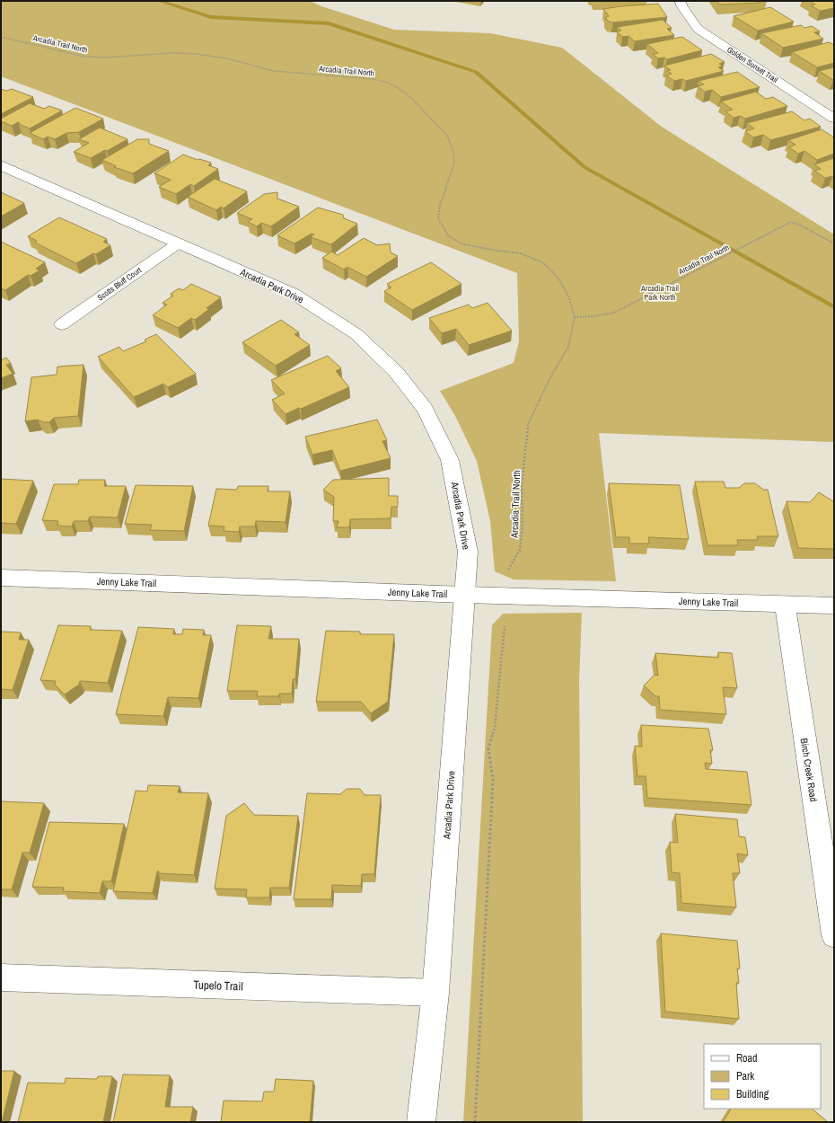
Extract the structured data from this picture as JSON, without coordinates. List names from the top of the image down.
{
  "streets": {
    "street": [
      "Golden Sunset Trail",
      "Scotts Bluff Court",
      "Arcadia Park Drive",
      "Jenny Lake Trail",
      "Birch Creek Road",
      "Tupelo Trail"
    ],
    "path": ["Arcadia Trail North"]
  },
  "crossings": [
    ["Scotts Bluff Court", "Arcadia Park Drive"],
    ["Arcadia Park Drive", "Jenny Lake Trail"],
    ["Arcadia Park Drive", "Tupelo Trail"],
    ["Jenny Lake Trail", "Birch Creek Road"]
  ],
  "parks": ["Arcadia Trail Park North"],
  "legend": ["Road", "Park", "Building"]
}
